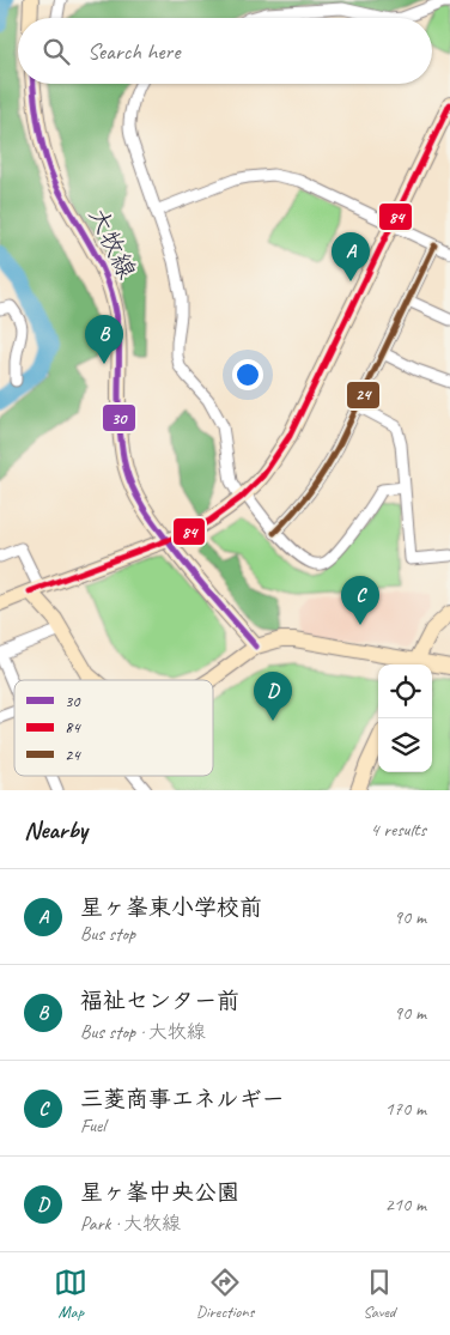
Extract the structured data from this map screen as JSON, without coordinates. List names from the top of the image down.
{
  "streets": {
    "street": ["大牧線"]
  },
  "lines": ["transit line 30", "transit line 84", "transit line 24"],
  "legend": ["30", "84", "24"],
  "page": {
    "search": "Search here",
    "pins": [
      "A",
      "B",
      "C",
      "D"
    ],
    "heading": ["Nearby", "4 results"],
    "list": [
      {
        "mark": "A",
        "name": "星ヶ峯東小学校前",
        "note": "Bus stop",
        "value": "90 m"
      },
      {
        "mark": "B",
        "name": "福祉センター前",
        "note": "Bus stop · 大牧線",
        "value": "90 m"
      },
      {
        "mark": "C",
        "name": "三菱商事エネルギー",
        "note": "Fuel",
        "value": "170 m"
      },
      {
        "mark": "D",
        "name": "星ヶ峯中央公園",
        "note": "Park · 大牧線",
        "value": "210 m"
      }
    ],
    "nav": ["Map", "Directions", "Saved"]
  }
}
